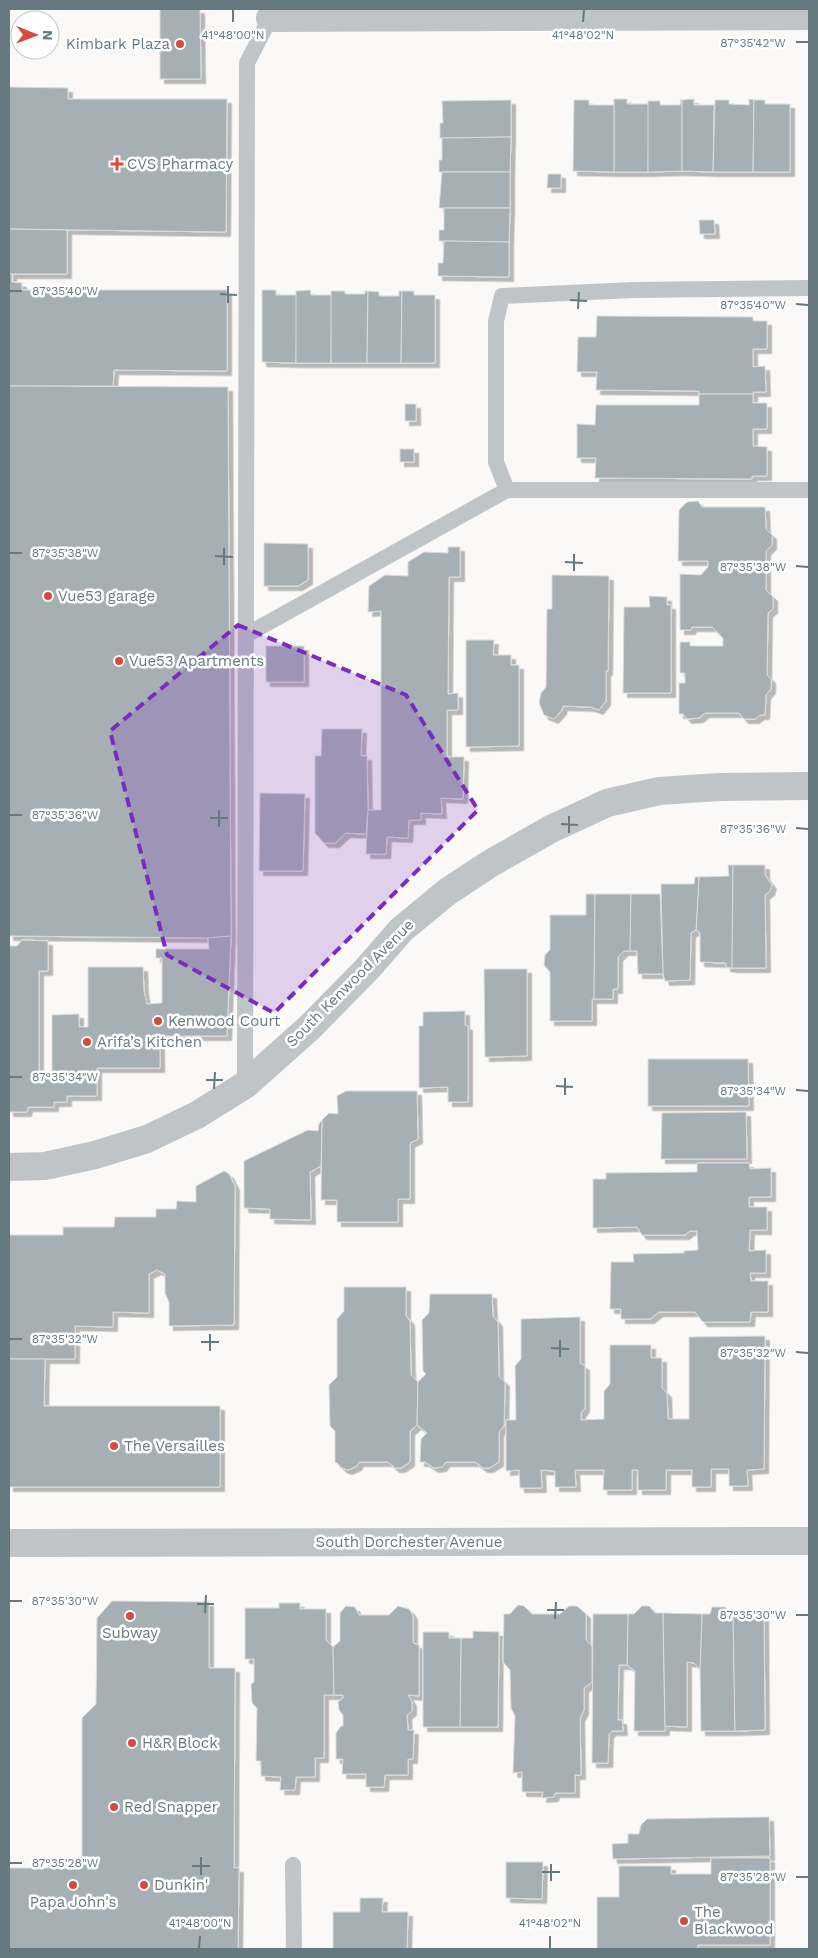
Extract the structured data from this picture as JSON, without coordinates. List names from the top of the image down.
{
  "streets": {
    "street": ["South Kenwood Avenue", "South Dorchester Avenue"]
  },
  "places": {
    "other": [
      "Kimbark Plaza",
      "Vue53 garage",
      "Vue53 Apartments",
      "Kenwood Court",
      "Arifa’s Kitchen",
      "The Versailles",
      "Subway",
      "H&R Block",
      "Red Snapper",
      "Papa John's",
      "Dunkin'",
      "The Blackwood"
    ],
    "health": ["CVS Pharmacy"]
  },
  "north": "right",
  "coordinates": [
    "41°48'00\"N",
    "41°48'02\"N",
    "87°35'42\"W",
    "87°35'40\"W",
    "87°35'38\"W",
    "87°35'36\"W",
    "87°35'34\"W",
    "87°35'32\"W",
    "87°35'30\"W",
    "87°35'28\"W"
  ]
}
